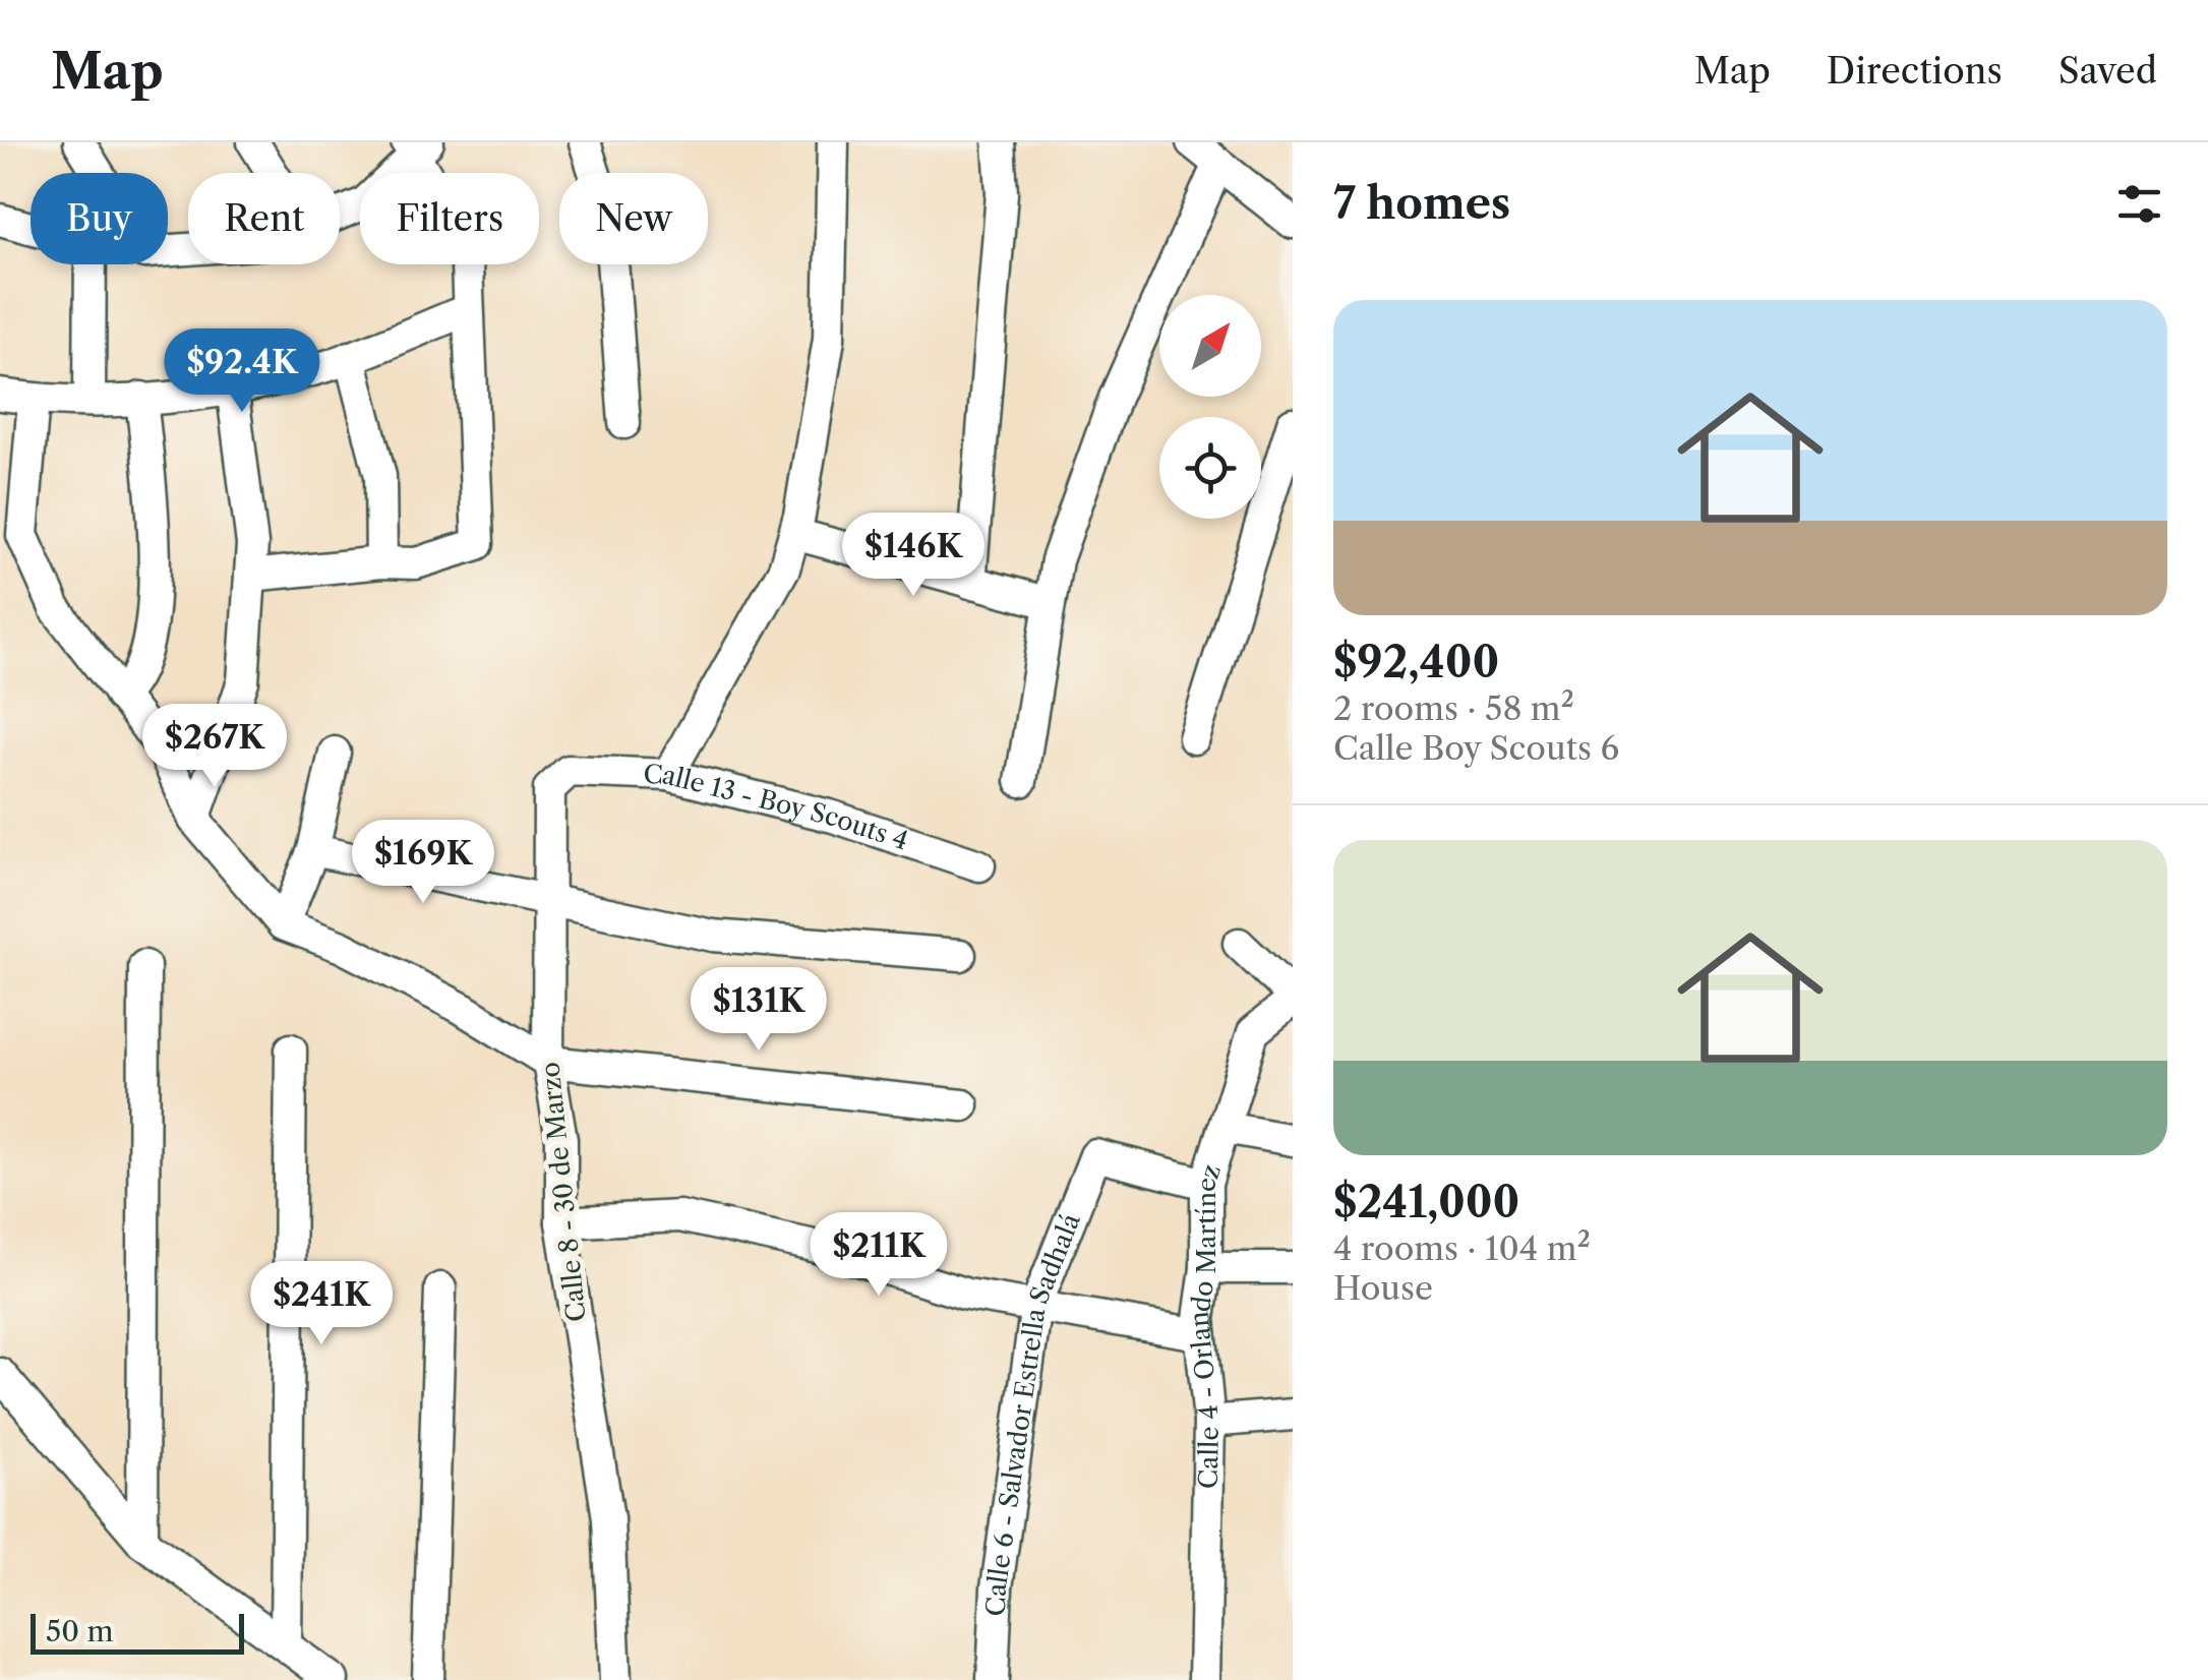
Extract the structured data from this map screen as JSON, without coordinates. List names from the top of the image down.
{
  "streets": {
    "street": [
      "Calle 13 - Boy Scouts 4",
      "Calle 8 - 30 de Marzo",
      "Calle 4 - Orlando Martínez",
      "Calle 6 - Salvador Estrella Sadhalá"
    ]
  },
  "crossings": [
    ["Calle 13 - Boy Scouts 4", "Calle 8 - 30 de Marzo"],
    ["Calle 4 - Orlando Martínez", "Calle 6 - Salvador Estrella Sadhalá"]
  ],
  "scale_bar": "50 m",
  "north": "top right",
  "page": {
    "header": "Map",
    "nav": ["Map", "Directions", "Saved"],
    "heading": "7 homes",
    "chip": [
      "Buy",
      "Rent",
      "Filters",
      "New"
    ],
    "list": [
      {
        "name": "$92,400",
        "note": "2 rooms · 58 m² · Calle Boy Scouts 6"
      },
      {
        "name": "$241,000",
        "note": "4 rooms · 104 m² · House"
      }
    ],
    "price": [
      "$92.4K",
      "$146K",
      "$267K",
      "$169K",
      "$131K",
      "$211K",
      "$241K"
    ],
    "scale": "50 m"
  }
}
